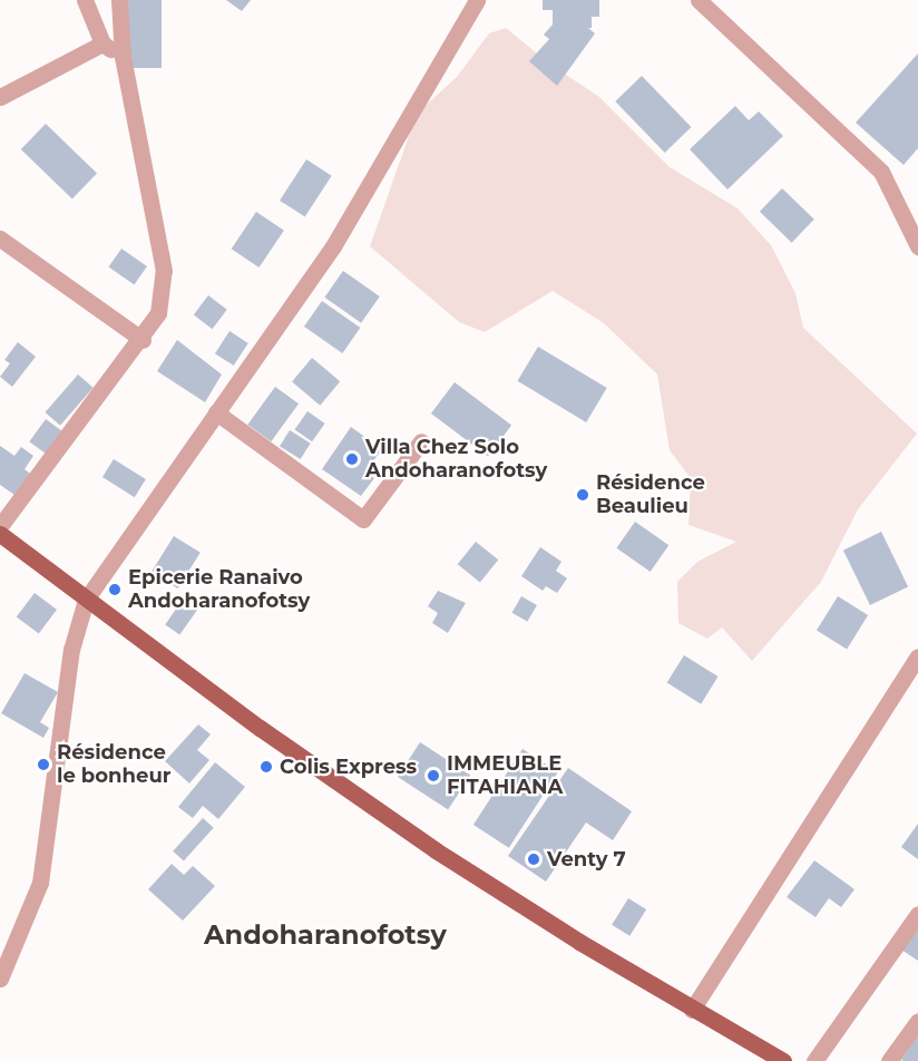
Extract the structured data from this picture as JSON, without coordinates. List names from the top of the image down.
{
  "districts": ["Andoharanofotsy"],
  "places": [
    "Villa Chez Solo Andoharanofotsy",
    "Résidence Beaulieu",
    "Epicerie Ranaivo Andoharanofotsy",
    "Résidence le bonheur",
    "Colis Express",
    "IMMEUBLE FITAHIANA",
    "Venty 7"
  ]
}
